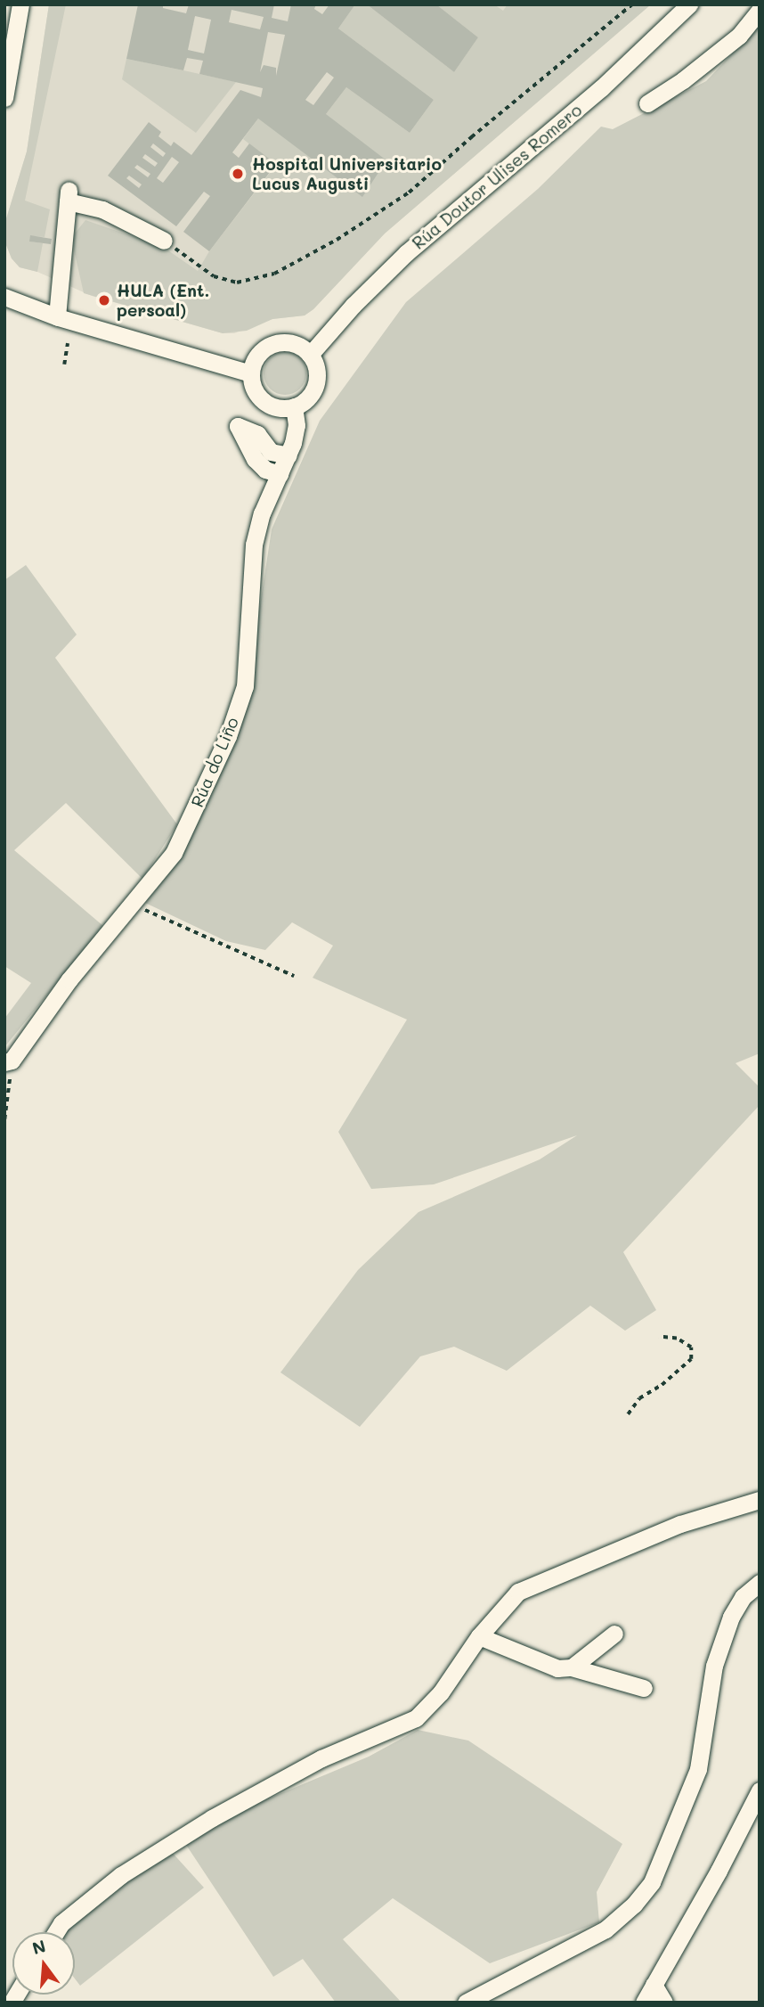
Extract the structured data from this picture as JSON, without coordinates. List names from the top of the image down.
{
  "streets": {
    "street": ["Rúa Doutor Ulises Romero", "Rúa do Liño"]
  },
  "crossings": [
    ["Rúa Doutor Ulises Romero", "Rúa do Liño"]
  ],
  "places": ["Hospital Universitario Lucus Augusti", "HULA (Ent. persoal)"],
  "north": "top"
}
